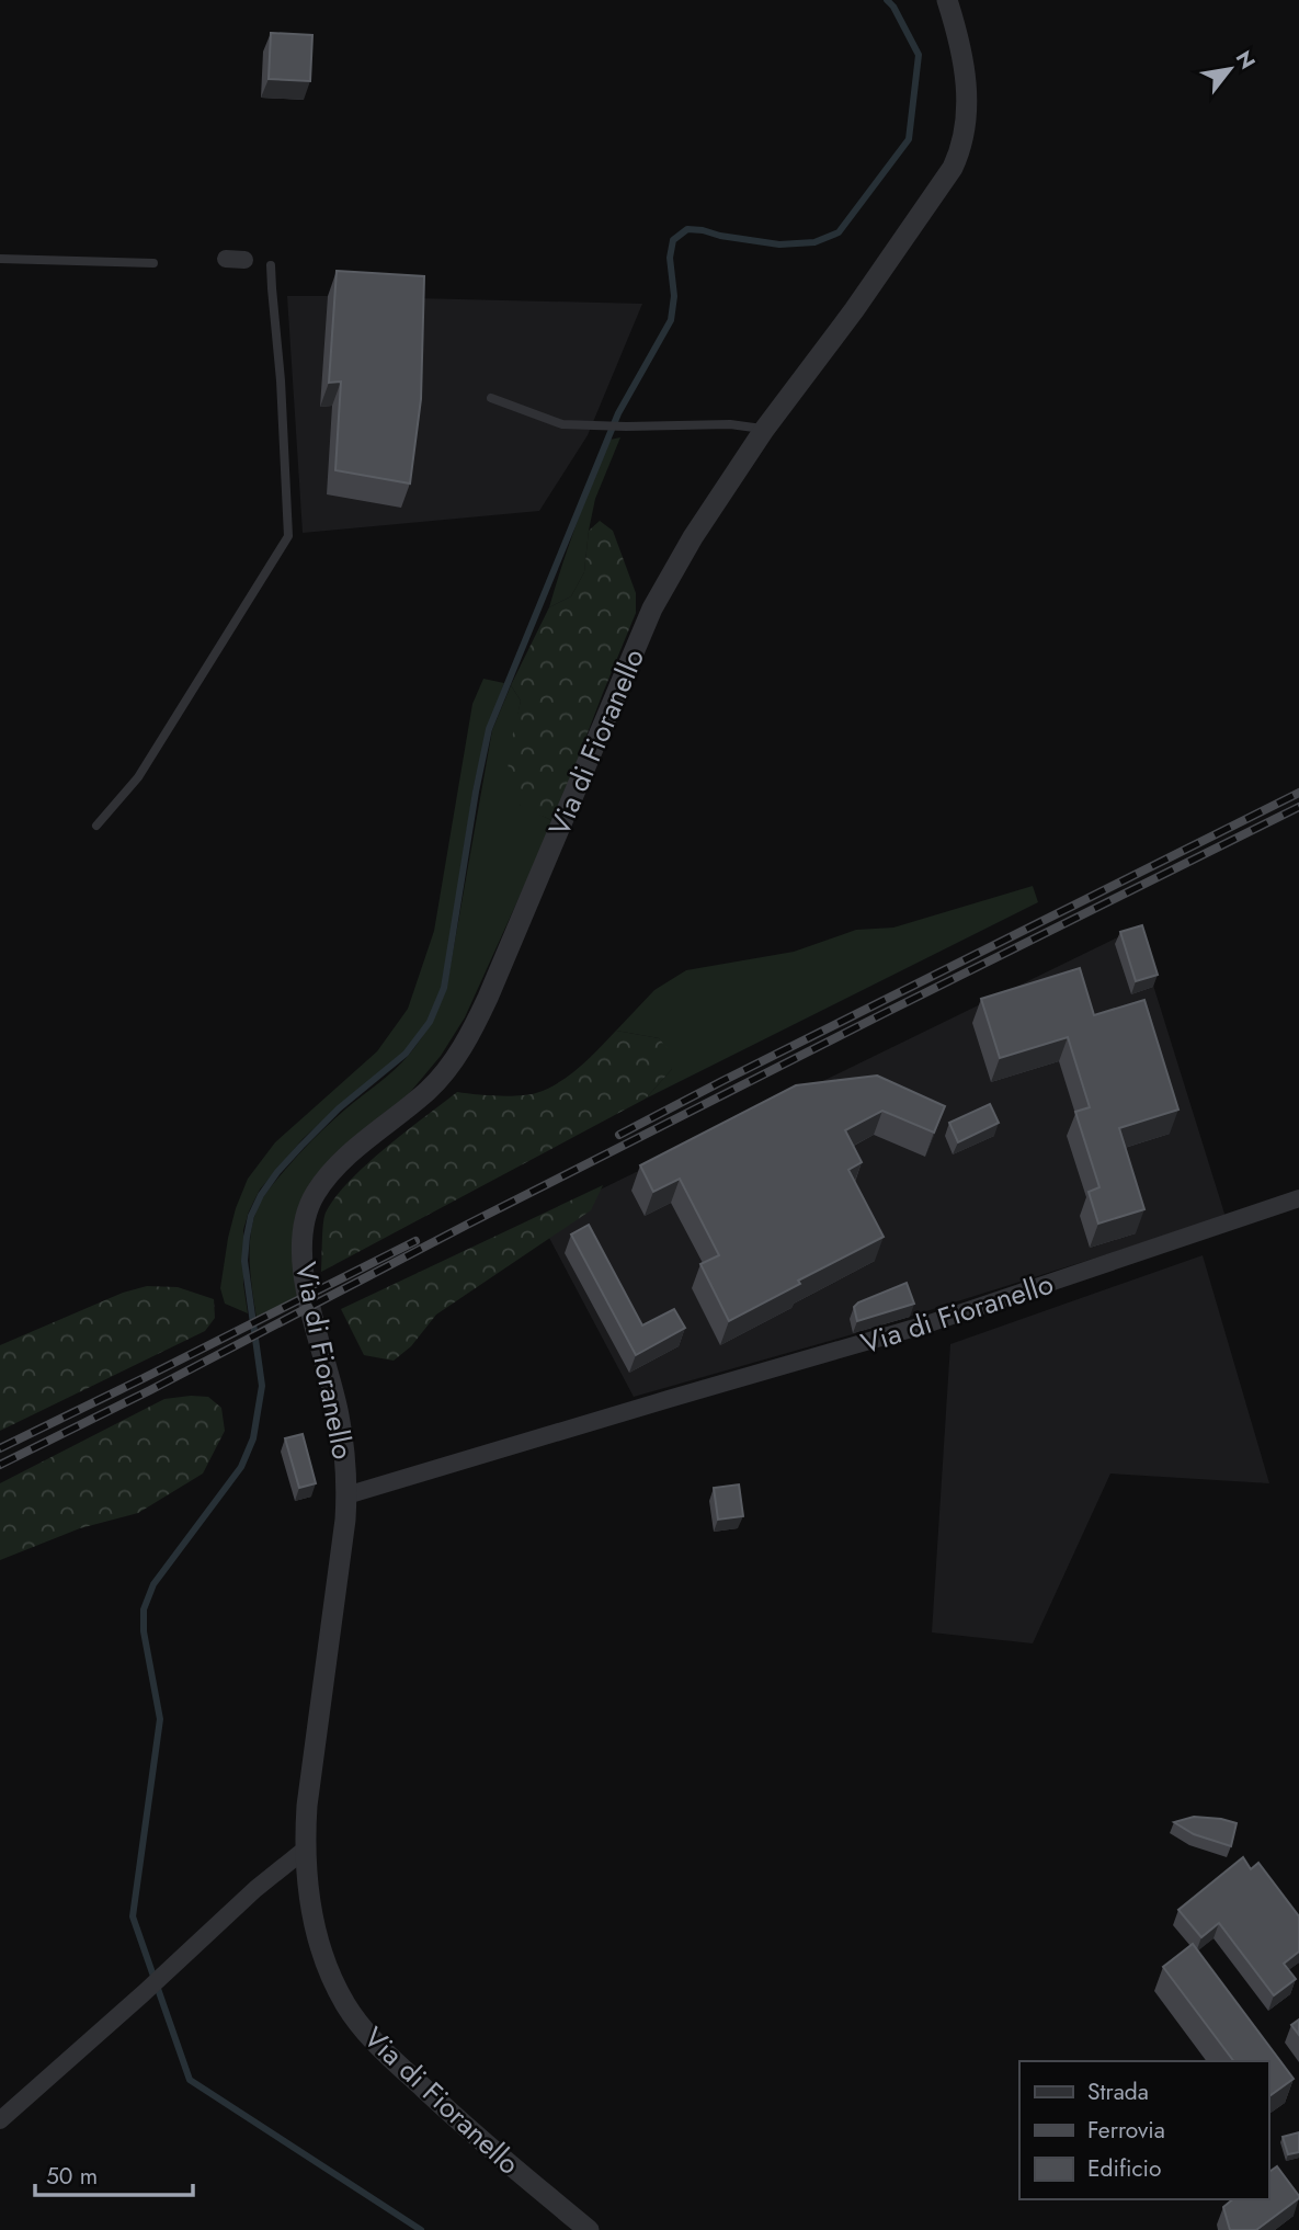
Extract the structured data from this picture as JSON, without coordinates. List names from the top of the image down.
{
  "streets": {
    "street": ["Via di Fioranello"]
  },
  "legend": ["Strada", "Ferrovia", "Edificio"],
  "scale_bar": "50 m",
  "north": "top right"
}
